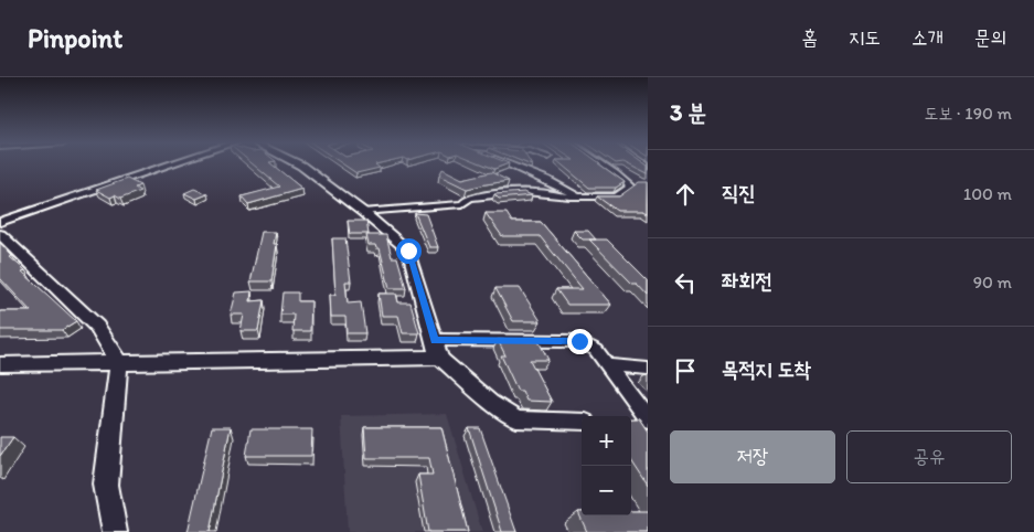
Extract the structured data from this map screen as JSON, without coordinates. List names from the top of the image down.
{
  "page": {
    "header": "Pinpoint",
    "nav": [
      "홈",
      "지도",
      "소개",
      "문의"
    ],
    "heading": ["3 분", "도보 · 190 m"],
    "list": [
      ["직진", "100 m"],
      ["좌회전", "90 m"],
      "목적지 도착"
    ],
    "buttons": ["저장", "공유"],
    "map_buttons": ["+", "−"]
  }
}
